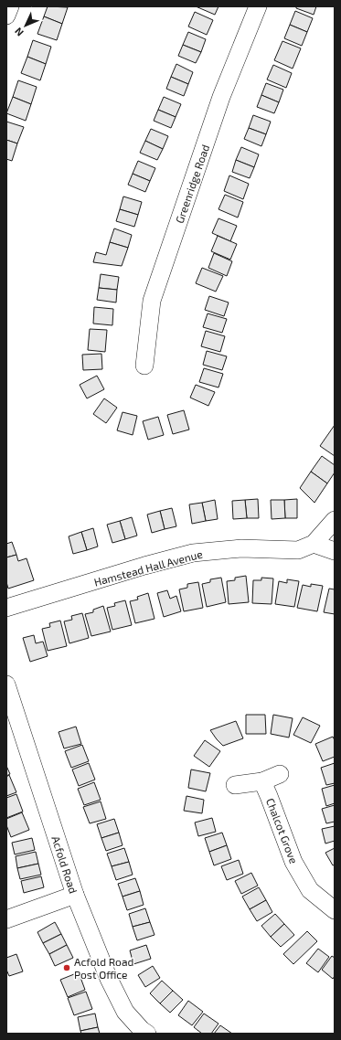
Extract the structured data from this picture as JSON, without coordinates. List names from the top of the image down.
{
  "streets": {
    "street": [
      "Greenridge Road",
      "Hamstead Hall Avenue",
      "Chalcot Grove",
      "Acfold Road"
    ]
  },
  "places": ["Acfold Road Post Office"],
  "north": "bottom left"
}
